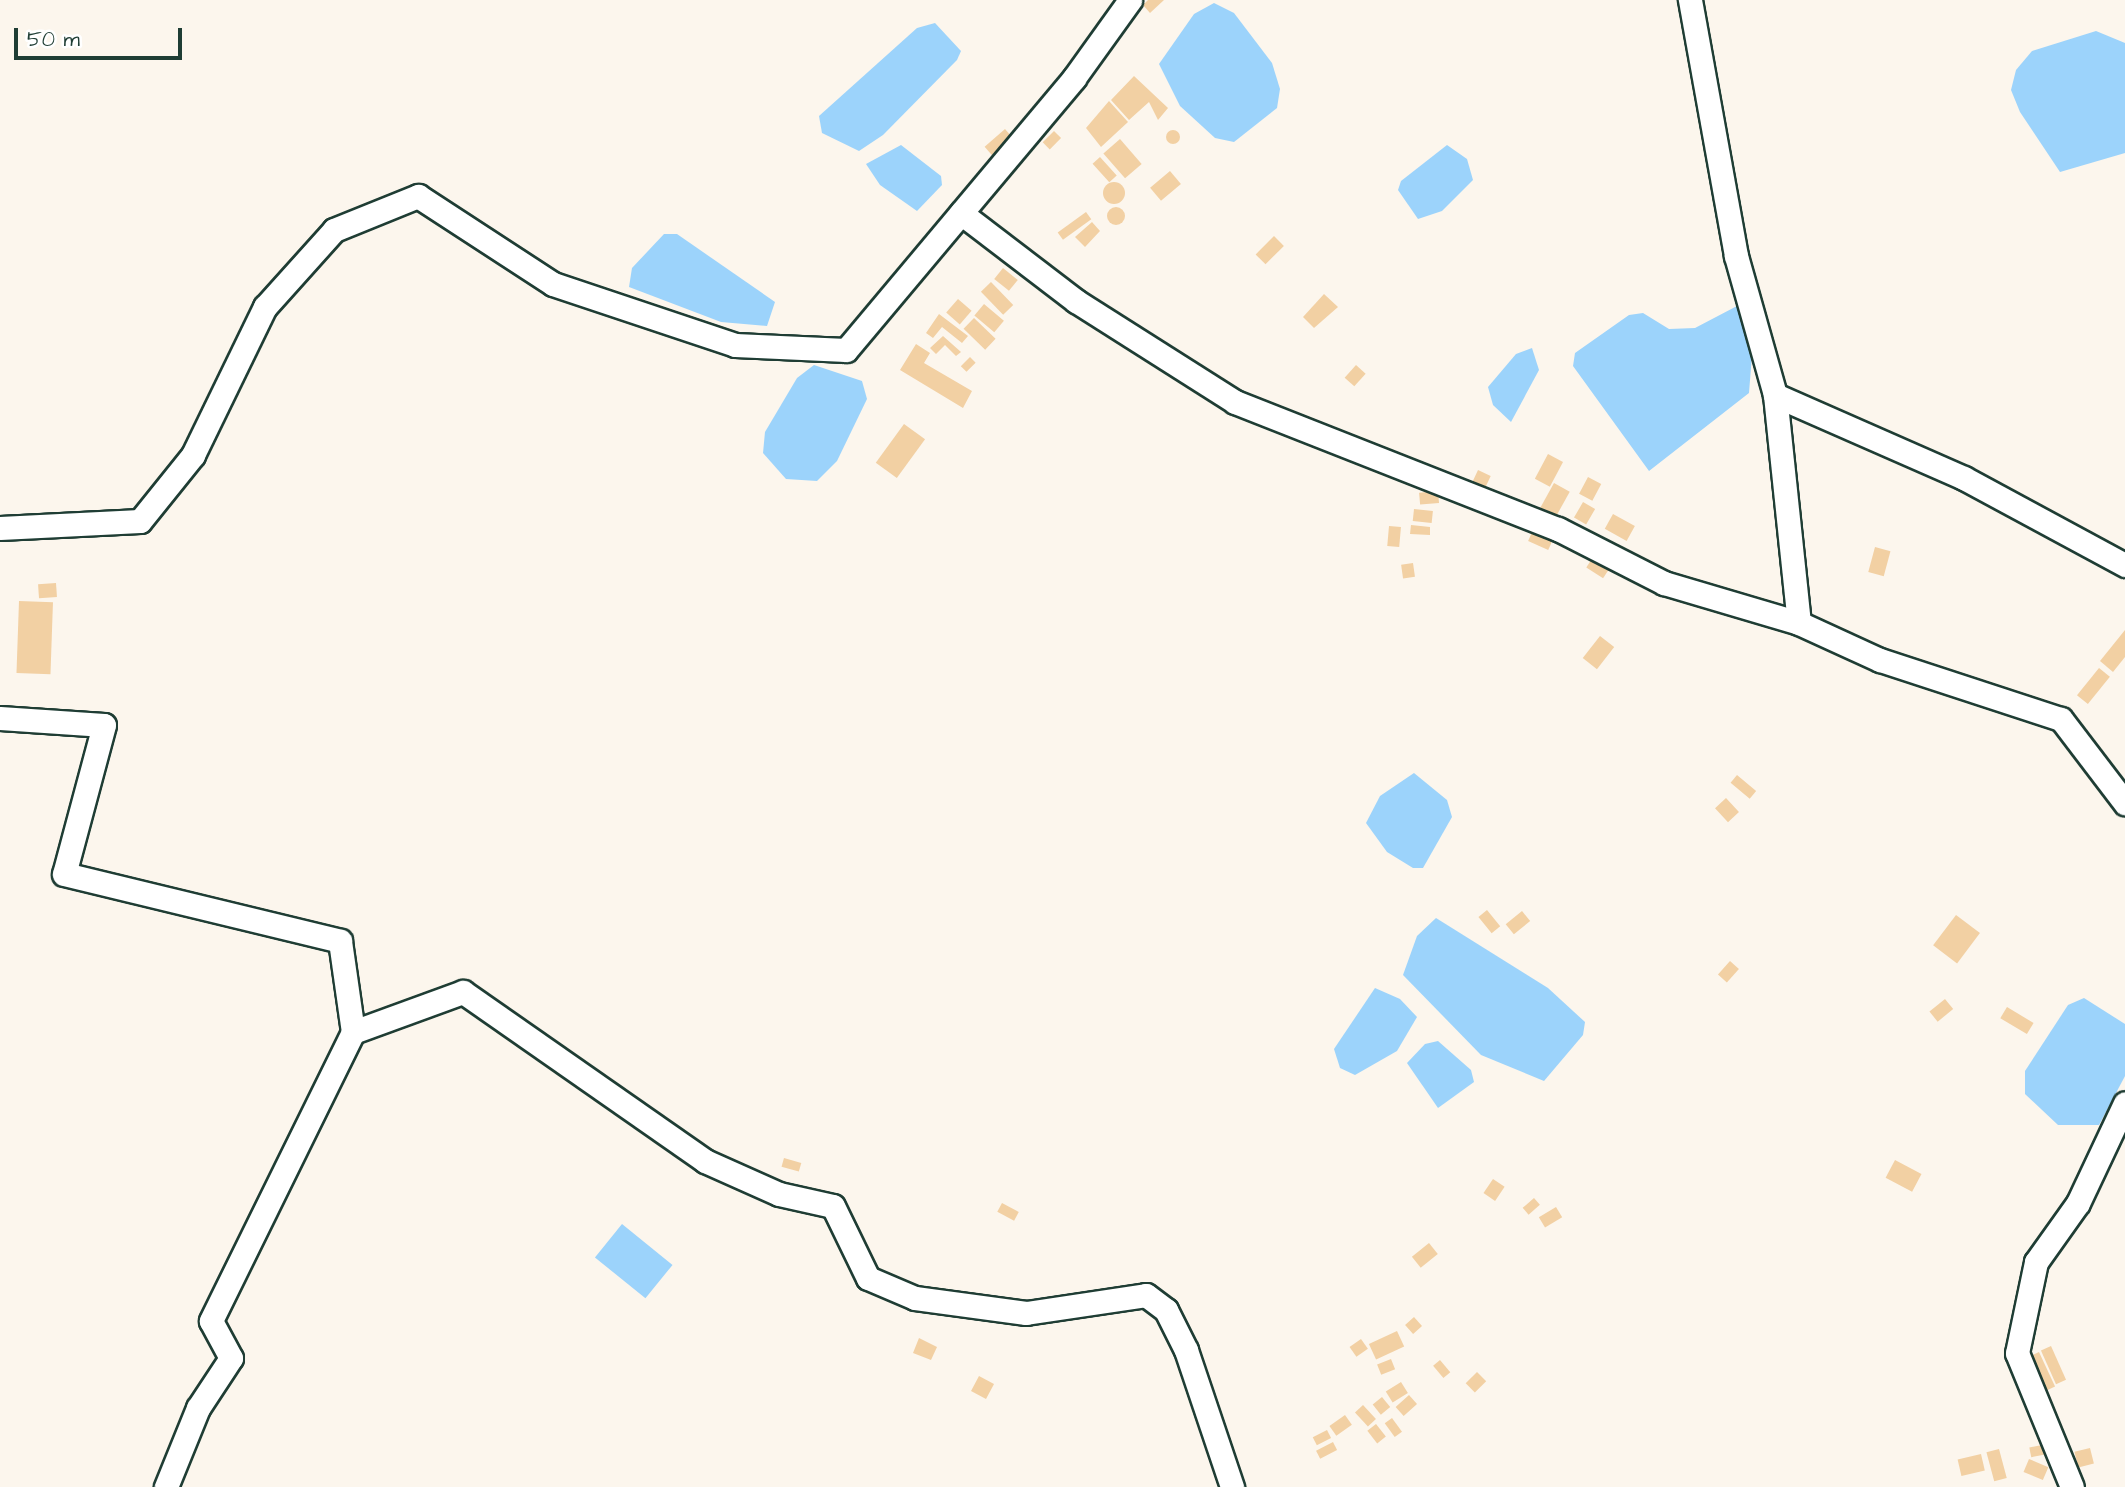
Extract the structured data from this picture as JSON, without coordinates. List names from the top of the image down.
{
  "scale_bar": "50 m"
}
